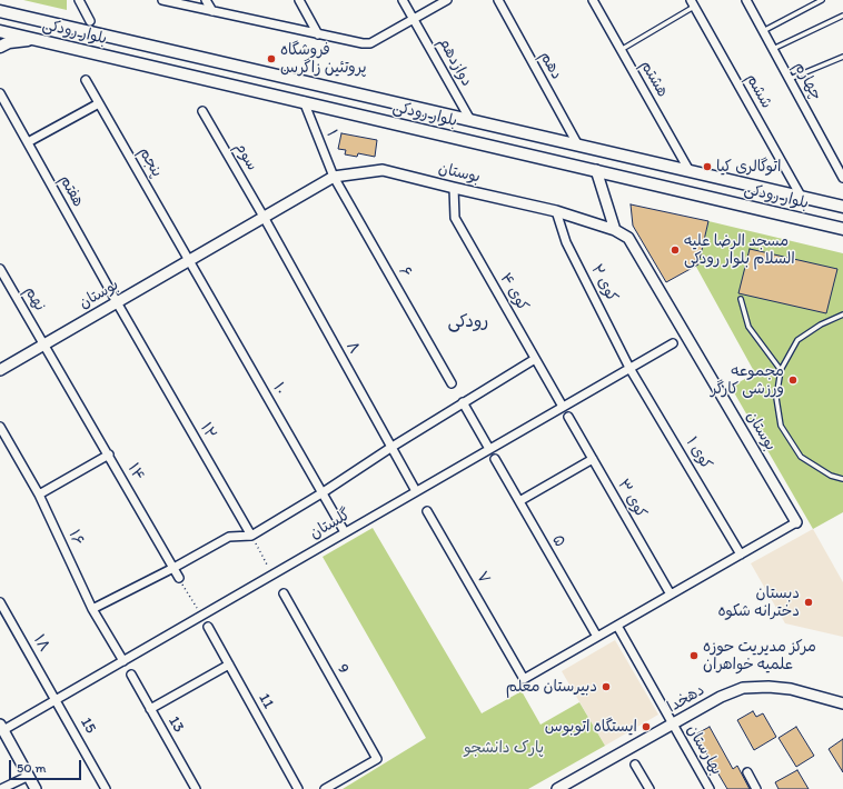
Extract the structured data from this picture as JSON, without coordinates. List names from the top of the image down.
{
  "streets": {
    "main road": ["بلوار رودکی"],
    "street": [
      "دوازدهم",
      "دهم",
      "هشتم",
      "چهارم",
      "ششم",
      "۱",
      "سوم",
      "پنجم",
      "بوستان",
      "هفتم",
      "۶",
      "کوی ۲",
      "کوی ۴",
      "نهم",
      "۸",
      "۱۰",
      "۱۲",
      "کوی ۱",
      "۱۴",
      "کوی ۳",
      "گلستان",
      "۱۶",
      "۵",
      "۷",
      "۱۸",
      "9",
      "دهخدا",
      "11",
      "13",
      "15",
      "بهارستان"
    ]
  },
  "crossings": [
    ["بلوار رودکی", "دوازدهم"],
    ["بلوار رودکی", "دهم"],
    ["بلوار رودکی", "هشتم"],
    ["بلوار رودکی", "ششم"],
    ["بلوار رودکی", "۱"],
    ["۱", "بوستان"],
    ["۱", "۶"],
    ["سوم", "بوستان"],
    ["سوم", "۸"],
    ["پنجم", "بوستان"],
    ["پنجم", "۱۰"],
    ["بوستان", "هفتم"],
    ["بوستان", "۶"],
    ["بوستان", "کوی ۲"],
    ["بوستان", "کوی ۴"],
    ["بوستان", "نهم"],
    ["بوستان", "۸"],
    ["بوستان", "۱۰"],
    ["بوستان", "۱۲"],
    ["بوستان", "۱۴"],
    ["هفتم", "۱۲"],
    ["کوی ۲", "کوی ۱"],
    ["کوی ۲", "گلستان"],
    ["کوی ۴", "گلستان"],
    ["نهم", "۱۴"],
    ["۸", "گلستان"],
    ["۱۰", "گلستان"],
    ["کوی ۱", "گلستان"],
    ["گلستان", "۱۶"],
    ["گلستان", "۱۸"],
    ["گلستان", "15"],
    ["۵", "۷"],
    ["۱۸", "15"],
    ["دهخدا", "بهارستان"]
  ],
  "districts": ["رودکی"],
  "parks": ["پارک دانشجو"],
  "places": [
    "فروشگاه پروتئین زاگرس",
    "اتوگالری کیا",
    "مسجد الرضا علیه السلام بلوار رودکی",
    "مجموعه ورزشی کارگر",
    "دبستان دخترانه شکوه",
    "مرکز مدیریت حوزه علمیه خواهران",
    "دبیرستان معلم",
    "ایستگاه اتوبوس"
  ],
  "scale_bar": "50 m"
}
